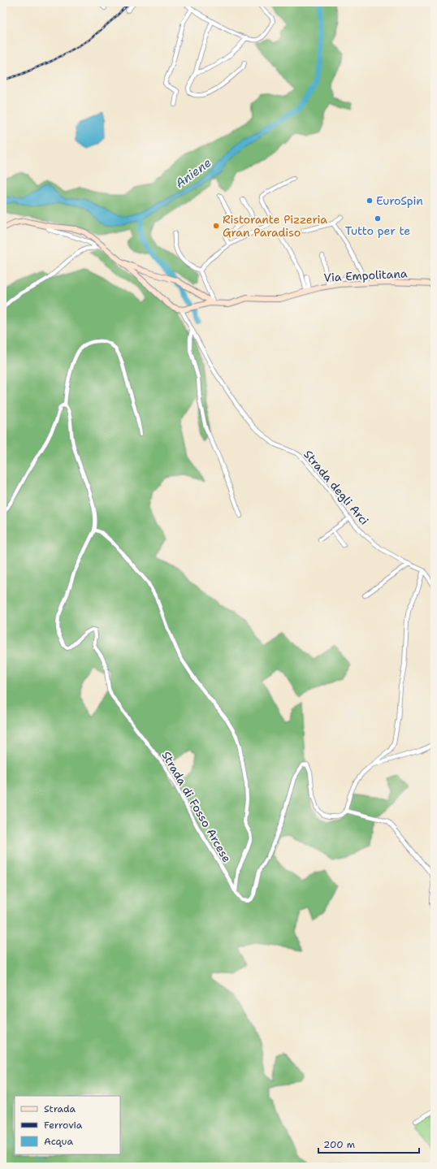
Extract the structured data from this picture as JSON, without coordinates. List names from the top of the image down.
{
  "streets": {
    "main road": ["Via Empolitana"],
    "street": ["Strada degli Arci", "Strada di Fosso Arcese"]
  },
  "crossings": [
    ["Via Empolitana", "Strada degli Arci"]
  ],
  "water": ["Aniene"],
  "places": ["EuroSpin", "Tutto per te", "Ristorante Pizzeria Gran Paradiso"],
  "legend": ["Strada", "Ferrovia", "Acqua"],
  "scale_bar": "200 m"
}
